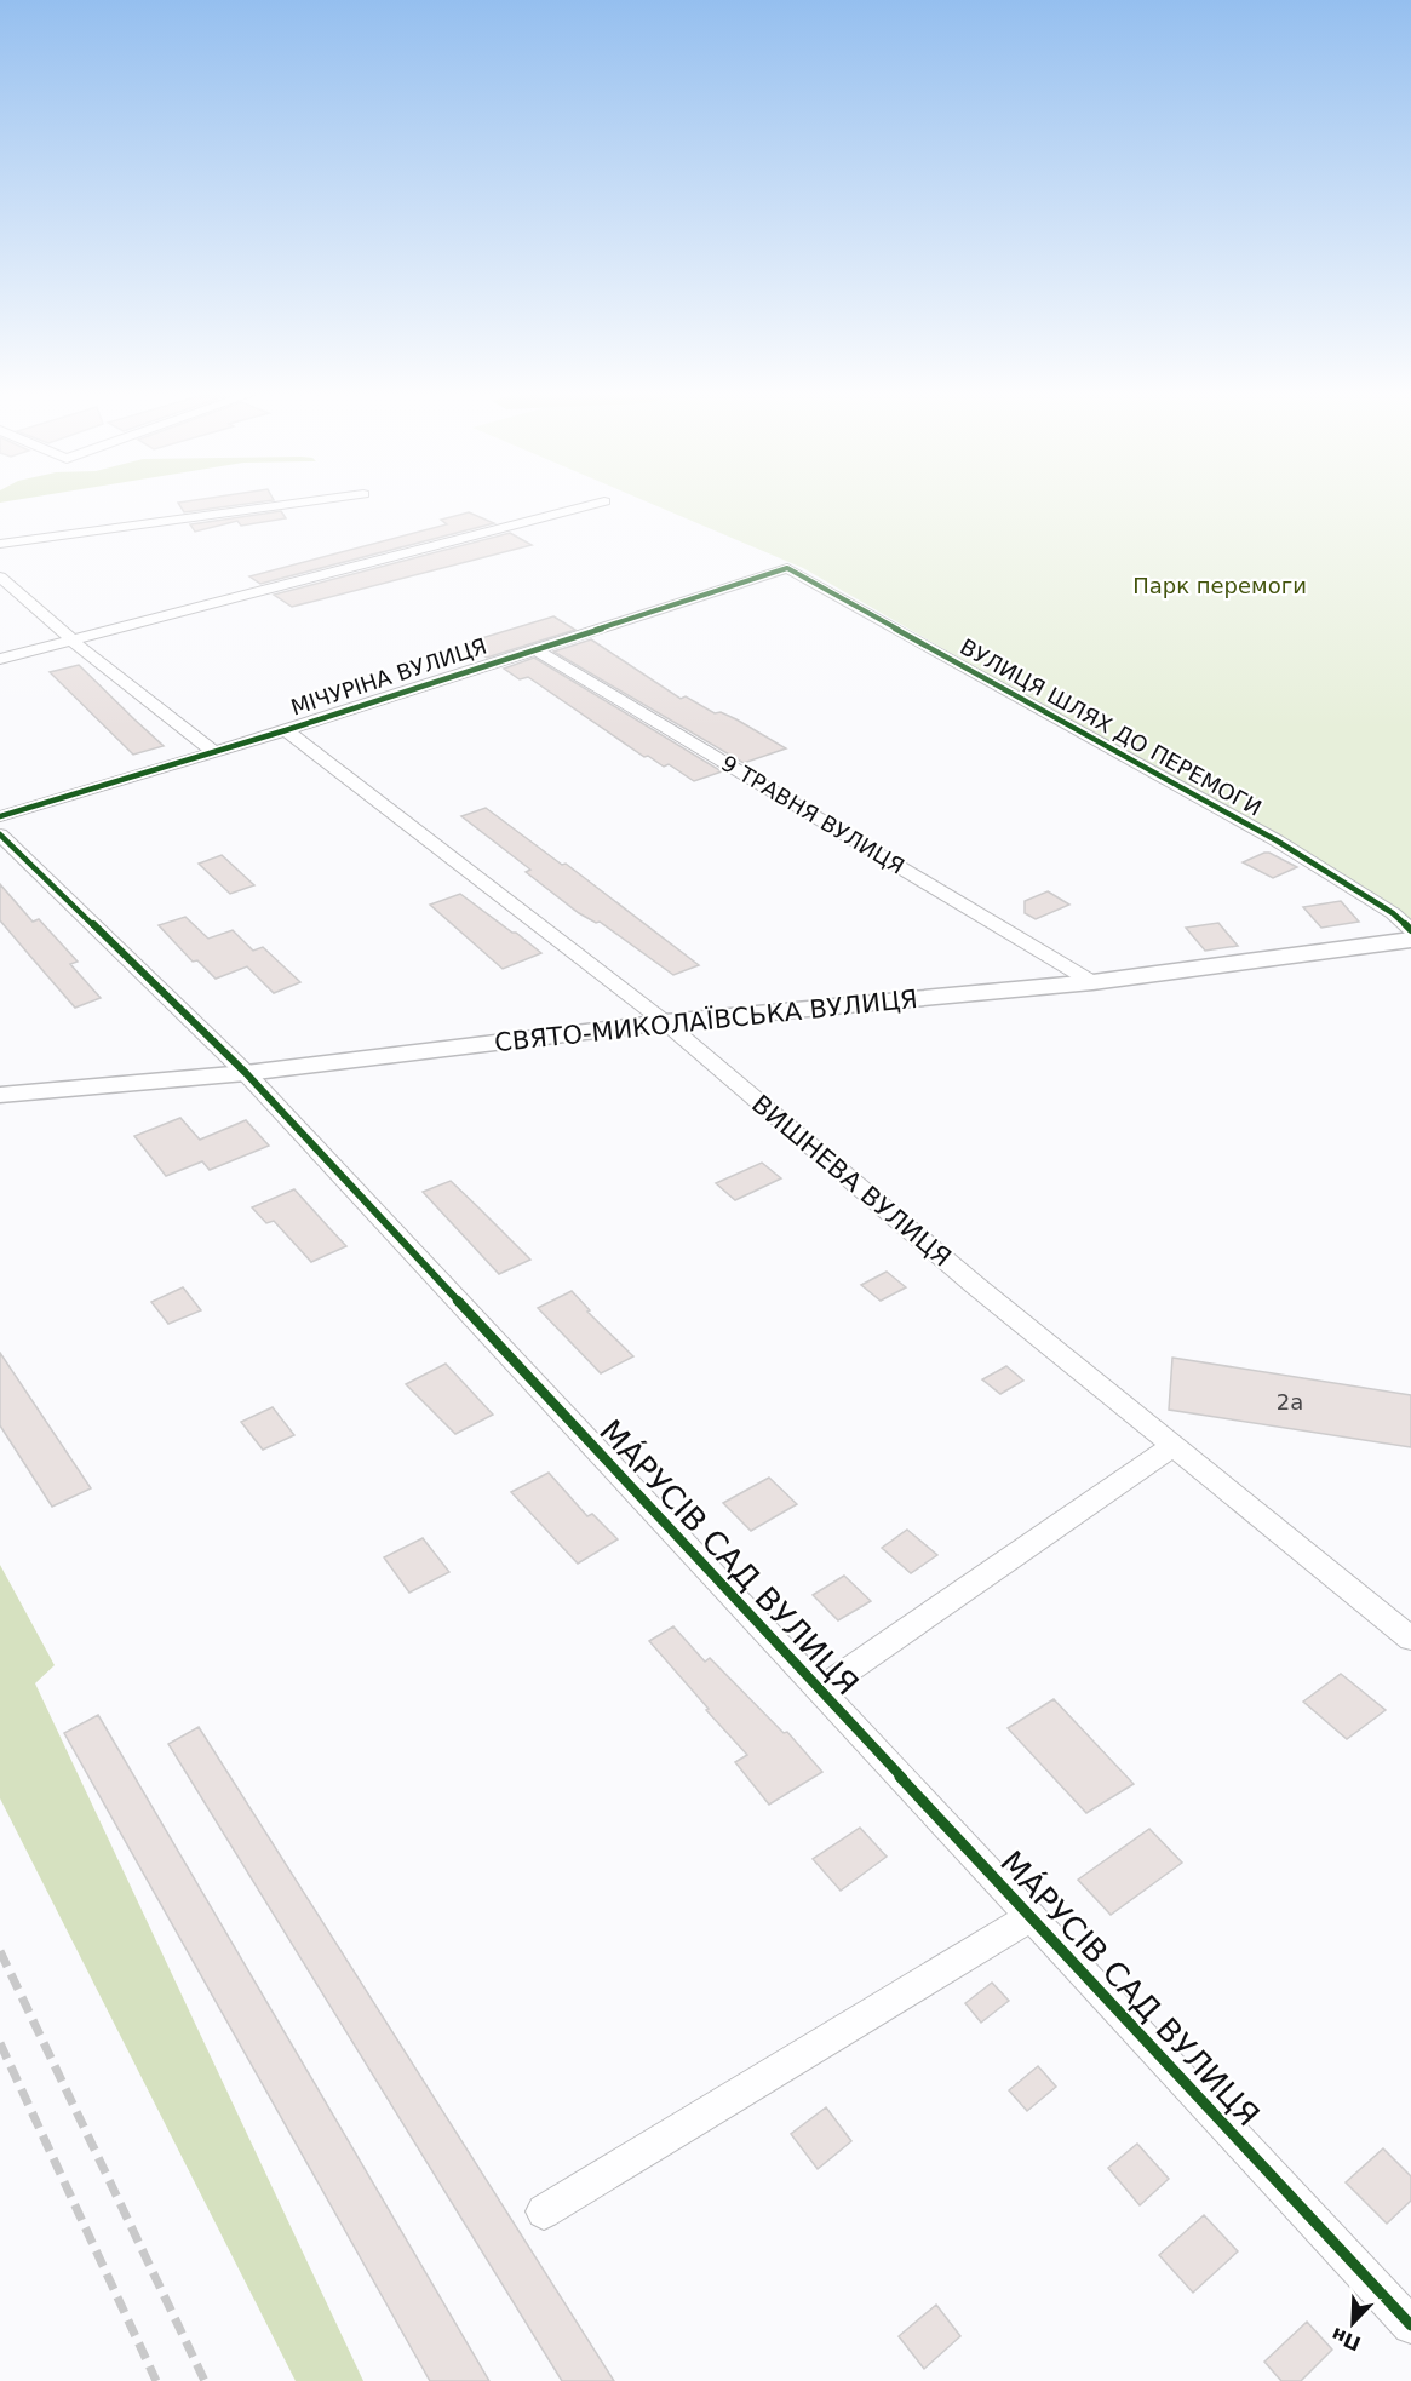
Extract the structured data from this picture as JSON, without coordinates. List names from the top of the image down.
{
  "streets": {
    "street": [
      "МІЧУРІНА ВУЛИЦЯ",
      "ВУЛИЦЯ ШЛЯХ ДО ПЕРЕМОГИ",
      "9 ТРАВНЯ ВУЛИЦЯ",
      "СВЯТО-МИКОЛАЇВСЬКА ВУЛИЦЯ",
      "ВИШНЕВА ВУЛИЦЯ",
      "МÁРУСІВ САД ВУЛИЦЯ"
    ]
  },
  "crossings": [
    ["МІЧУРІНА ВУЛИЦЯ", "ВУЛИЦЯ ШЛЯХ ДО ПЕРЕМОГИ"],
    ["МІЧУРІНА ВУЛИЦЯ", "9 ТРАВНЯ ВУЛИЦЯ"],
    ["МІЧУРІНА ВУЛИЦЯ", "ВИШНЕВА ВУЛИЦЯ"],
    ["9 ТРАВНЯ ВУЛИЦЯ", "СВЯТО-МИКОЛАЇВСЬКА ВУЛИЦЯ"],
    ["СВЯТО-МИКОЛАЇВСЬКА ВУЛИЦЯ", "ВИШНЕВА ВУЛИЦЯ"],
    ["СВЯТО-МИКОЛАЇВСЬКА ВУЛИЦЯ", "МÁРУСІВ САД ВУЛИЦЯ"]
  ],
  "parks": ["Парк перемоги"],
  "house_numbers": ["2а"],
  "north": "bottom left"
}
